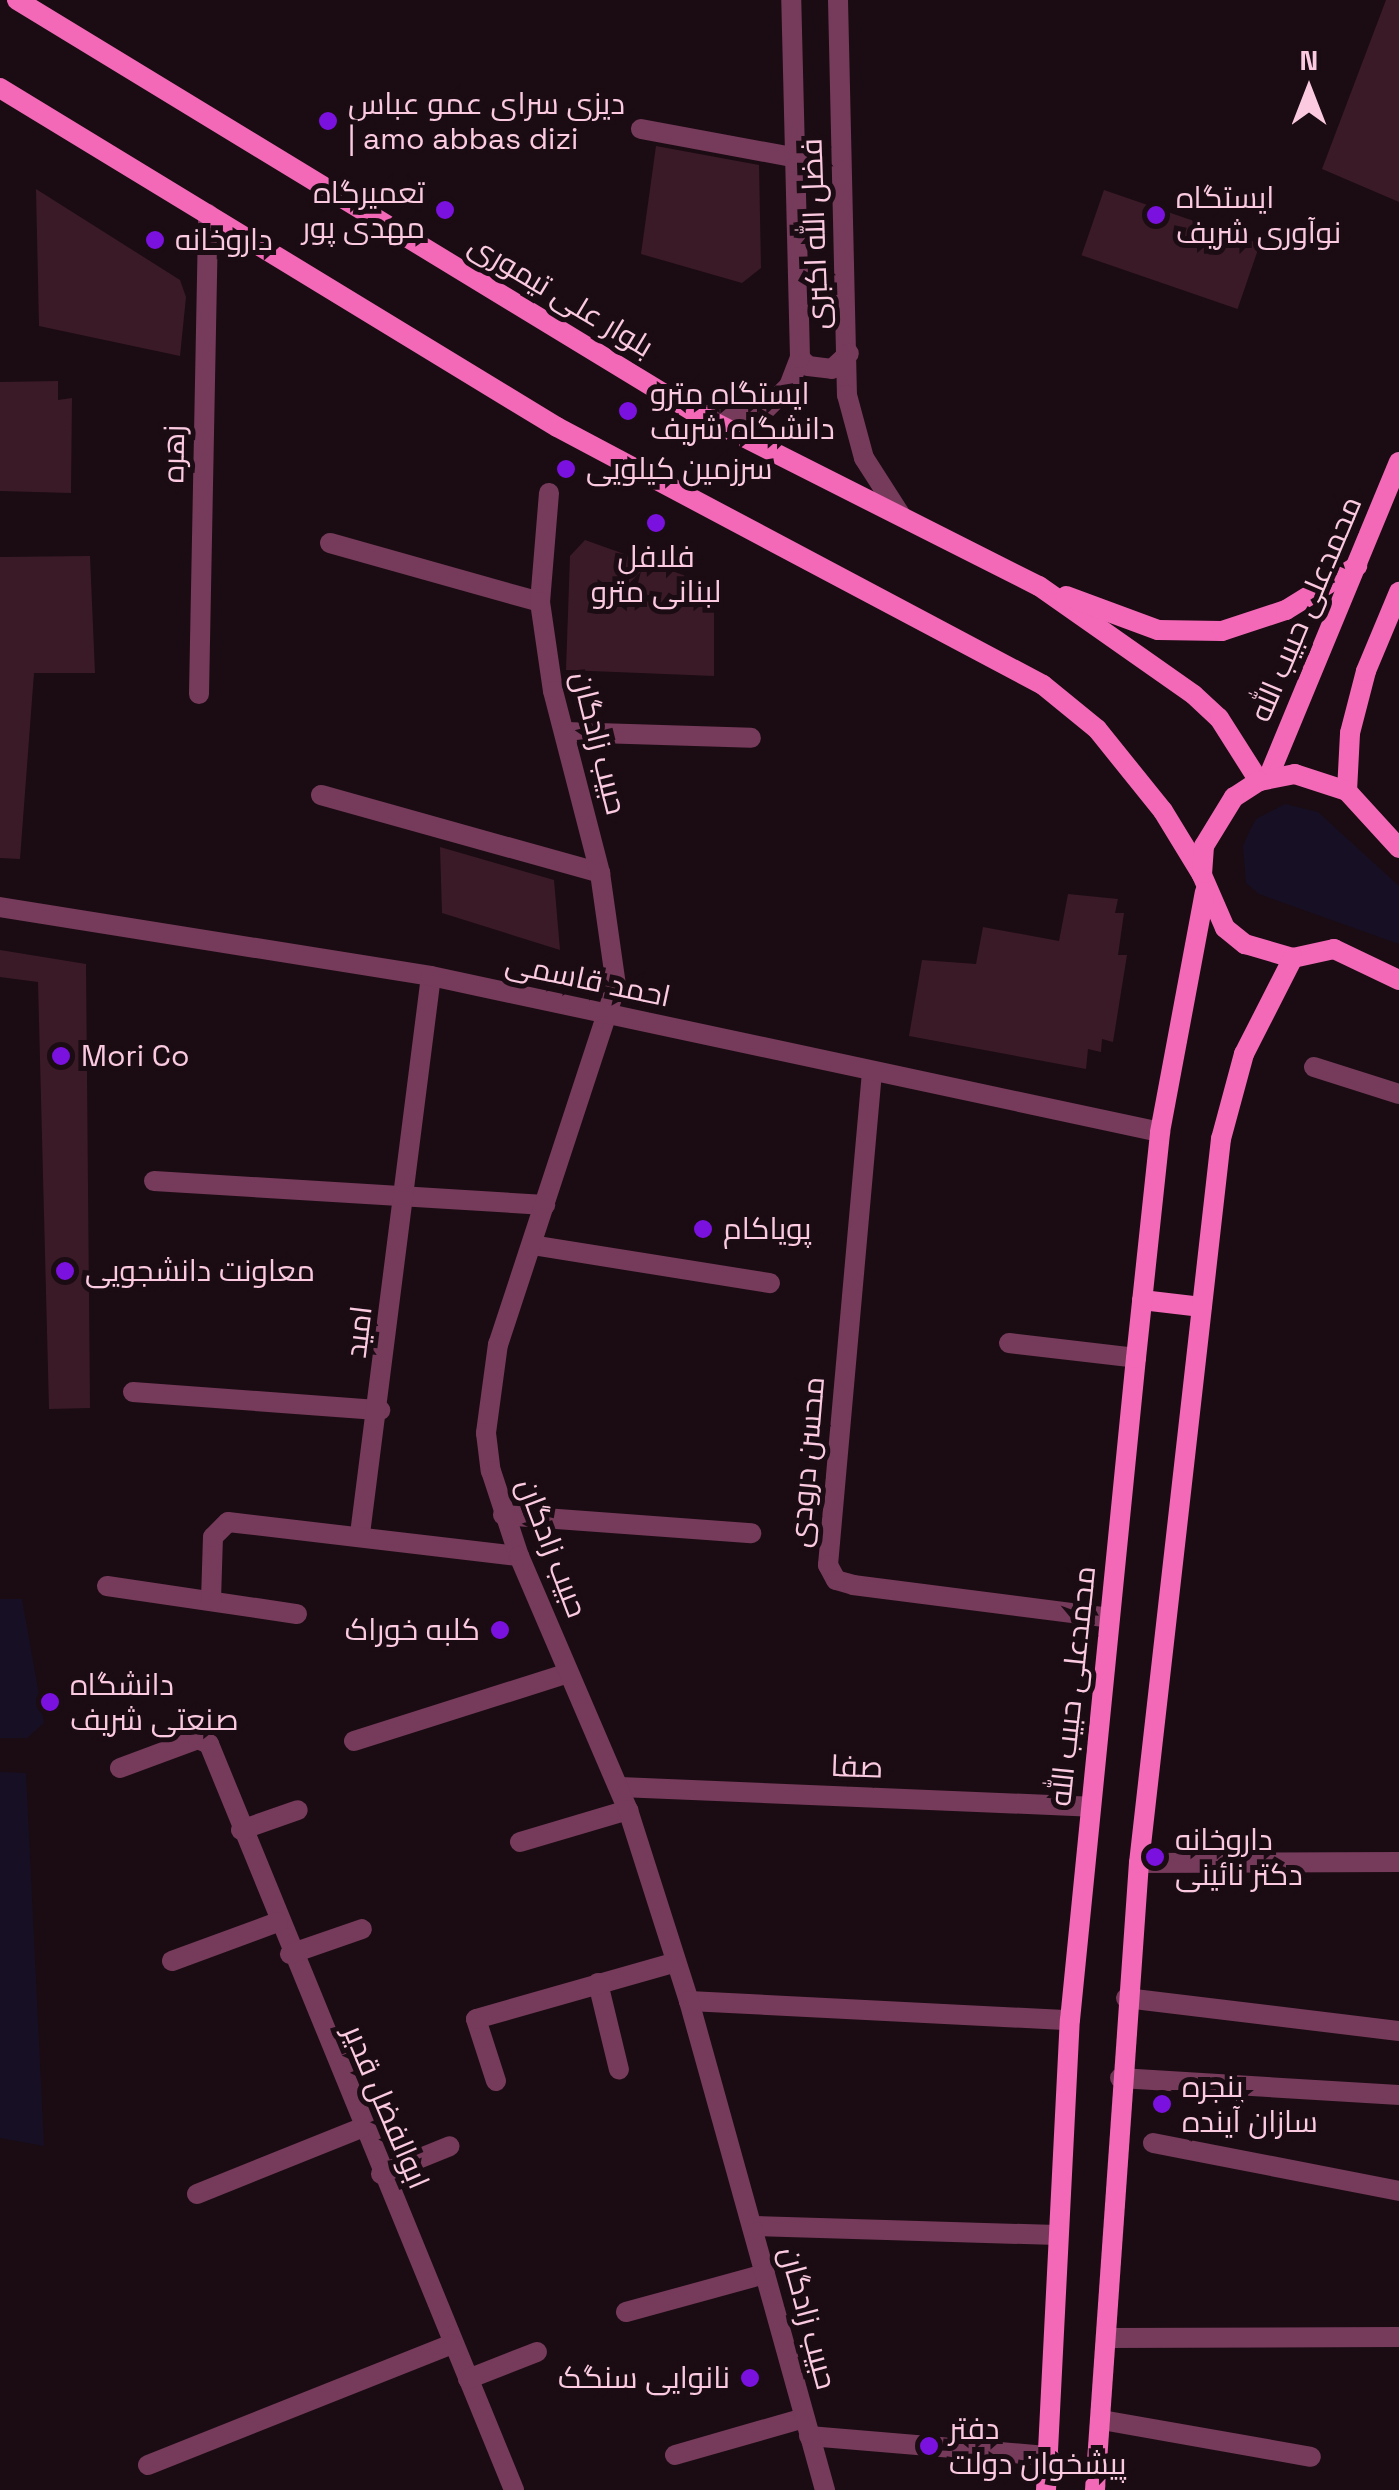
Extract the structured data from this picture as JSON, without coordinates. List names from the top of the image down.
{
  "streets": {
    "main road": ["بلوار علی تیموری", "محمدعلی حبیب الله"],
    "street": [
      "فضل الله اکبری",
      "زهره",
      "حبیب زادگان",
      "احمد قاسمی",
      "امید",
      "محسن درودی",
      "صفا",
      "ابوالفضل قدیر"
    ]
  },
  "crossings": [
    ["فضل الله اکبری", "بلوار علی تیموری"],
    ["بلوار علی تیموری", "محمدعلی حبیب الله"],
    ["محمدعلی حبیب الله", "احمد قاسمی"],
    ["محمدعلی حبیب الله", "محسن درودی"],
    ["محمدعلی حبیب الله", "صفا"],
    ["حبیب زادگان", "احمد قاسمی"],
    ["حبیب زادگان", "صفا"],
    ["احمد قاسمی", "امید"],
    ["احمد قاسمی", "محسن درودی"]
  ],
  "places": [
    "دیزی سرای عمو عباس | amo abbas dizi",
    "تعمیرگاه مهدی پور",
    "ایستگاه نوآوری شریف",
    "داروخانه",
    "ایستگاه مترو دانشگاه شریف",
    "سرزمین کیلویی",
    "فلافل لبنانی مترو",
    "Mori Co",
    "پویاکام",
    "معاونت دانشجویی",
    "کلبه خوراک",
    "دانشگاه صنعتی شریف",
    "داروخانه دکتر نائینی",
    "پنجره سازان آینده",
    "نانوایی سنگک",
    "دفتر پیشخوان دولت"
  ],
  "north": "top"
}
